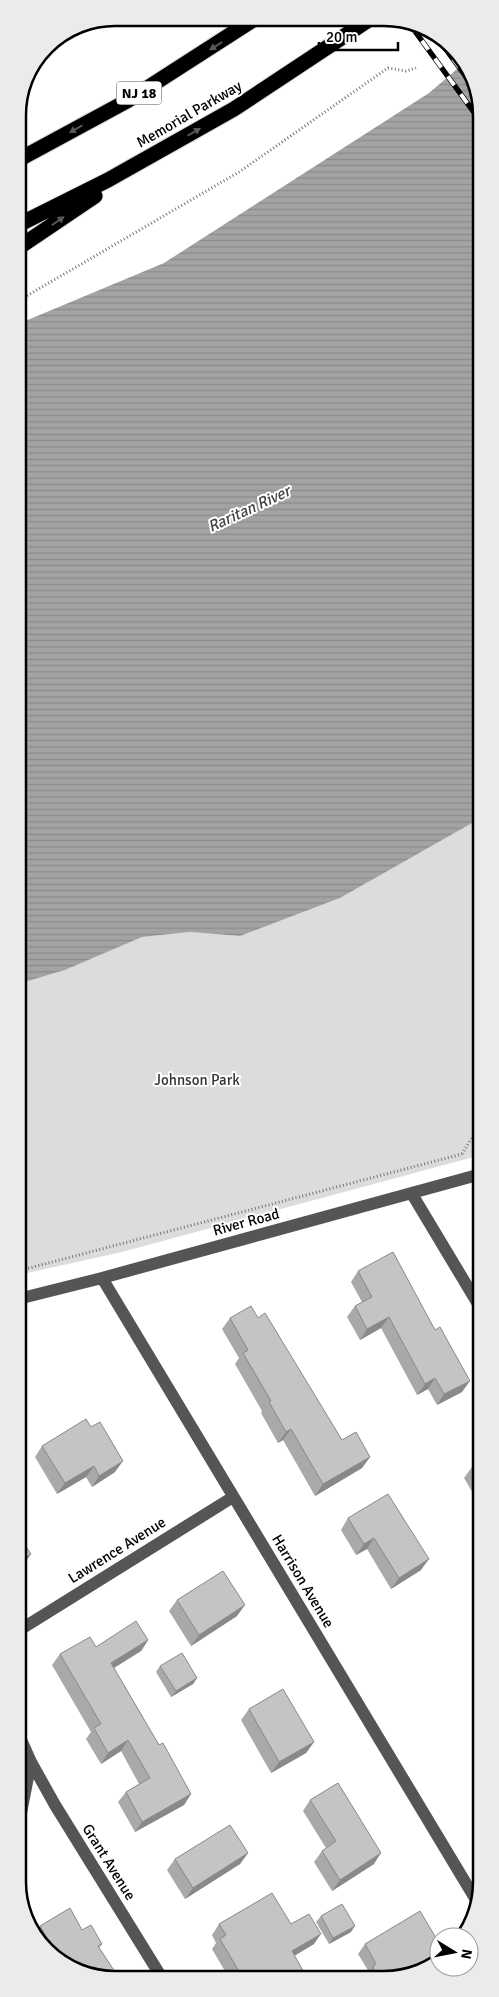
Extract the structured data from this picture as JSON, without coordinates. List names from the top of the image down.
{
  "streets": {
    "highway": ["NJ 18", "Memorial Parkway"],
    "street": [
      "River Road",
      "Lawrence Avenue",
      "Harrison Avenue",
      "Grant Avenue"
    ]
  },
  "crossings": [
    ["River Road", "Harrison Avenue"],
    ["Lawrence Avenue", "Harrison Avenue"]
  ],
  "water": ["Raritan River"],
  "parks": ["Johnson Park"],
  "scale_bar": "20 m",
  "north": "right"
}
